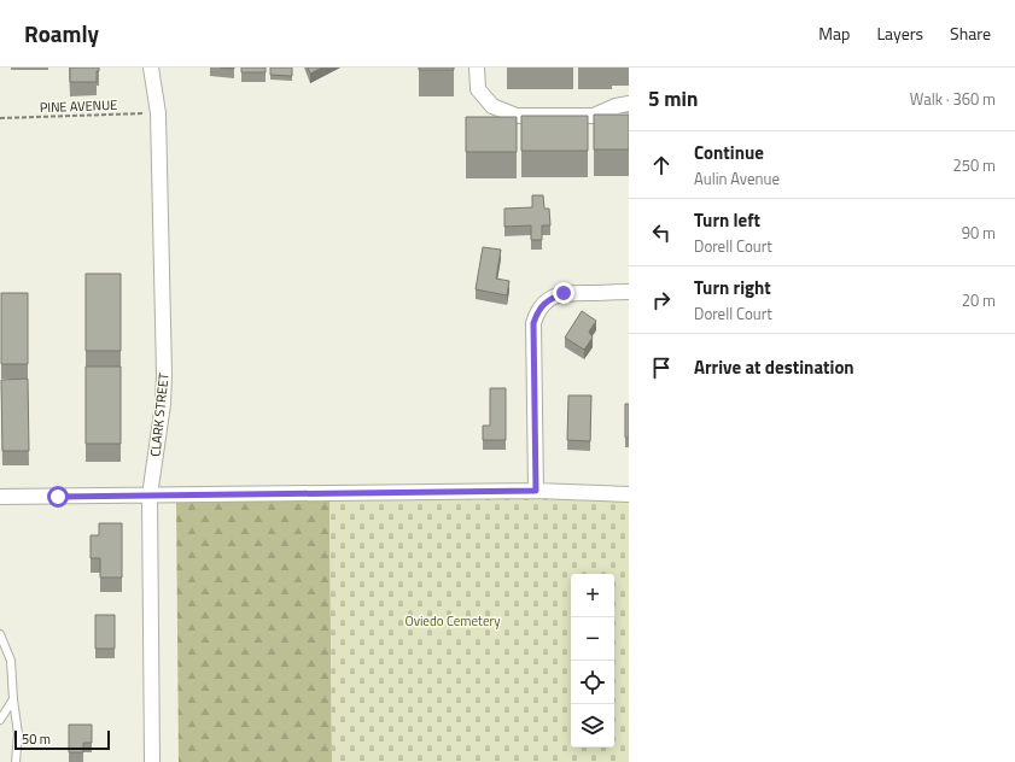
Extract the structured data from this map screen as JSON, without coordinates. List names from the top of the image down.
{
  "streets": {
    "street": ["CLARK STREET"],
    "path": ["PINE AVENUE"]
  },
  "crossings": [
    ["PINE AVENUE", "CLARK STREET"]
  ],
  "parks": ["Oviedo Cemetery"],
  "scale_bar": "50 m",
  "page": {
    "header": "Roamly",
    "nav": ["Map", "Layers", "Share"],
    "heading": ["5 min", "Walk · 360 m"],
    "list": [
      ["Continue", "Aulin Avenue", "250 m"],
      ["Turn left", "Dorell Court", "90 m"],
      ["Turn right", "Dorell Court", "20 m"],
      "Arrive at destination"
    ],
    "map_buttons": ["+", "−"],
    "scale": "50 m"
  }
}
